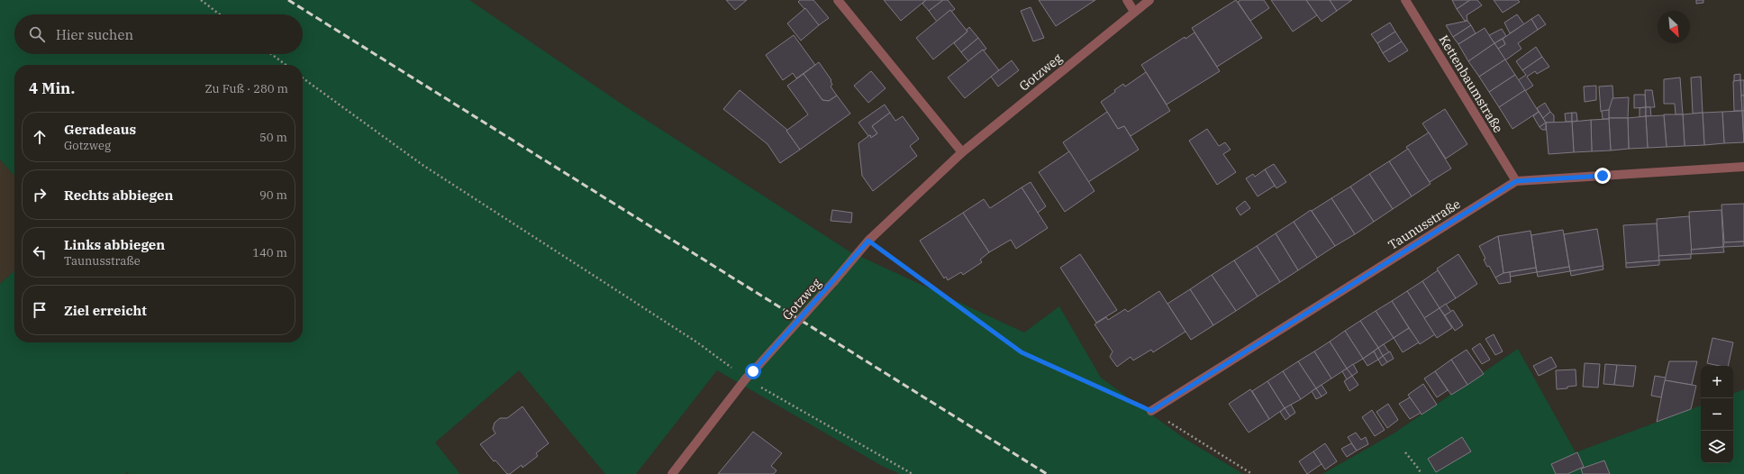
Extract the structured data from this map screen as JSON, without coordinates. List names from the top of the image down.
{
  "streets": {
    "street": ["Gotzweg", "Kettenbaumstraße", "Taunusstraße"]
  },
  "crossings": [
    ["Kettenbaumstraße", "Taunusstraße"]
  ],
  "north": "bottom right",
  "page": {
    "search": "Hier suchen",
    "heading": ["4 Min.", "Zu Fuß · 280 m"],
    "list": [
      ["Geradeaus", "Gotzweg", "50 m"],
      ["Rechts abbiegen", "90 m"],
      ["Links abbiegen", "Taunusstraße", "140 m"],
      "Ziel erreicht"
    ],
    "map_buttons": ["+", "−"]
  }
}
